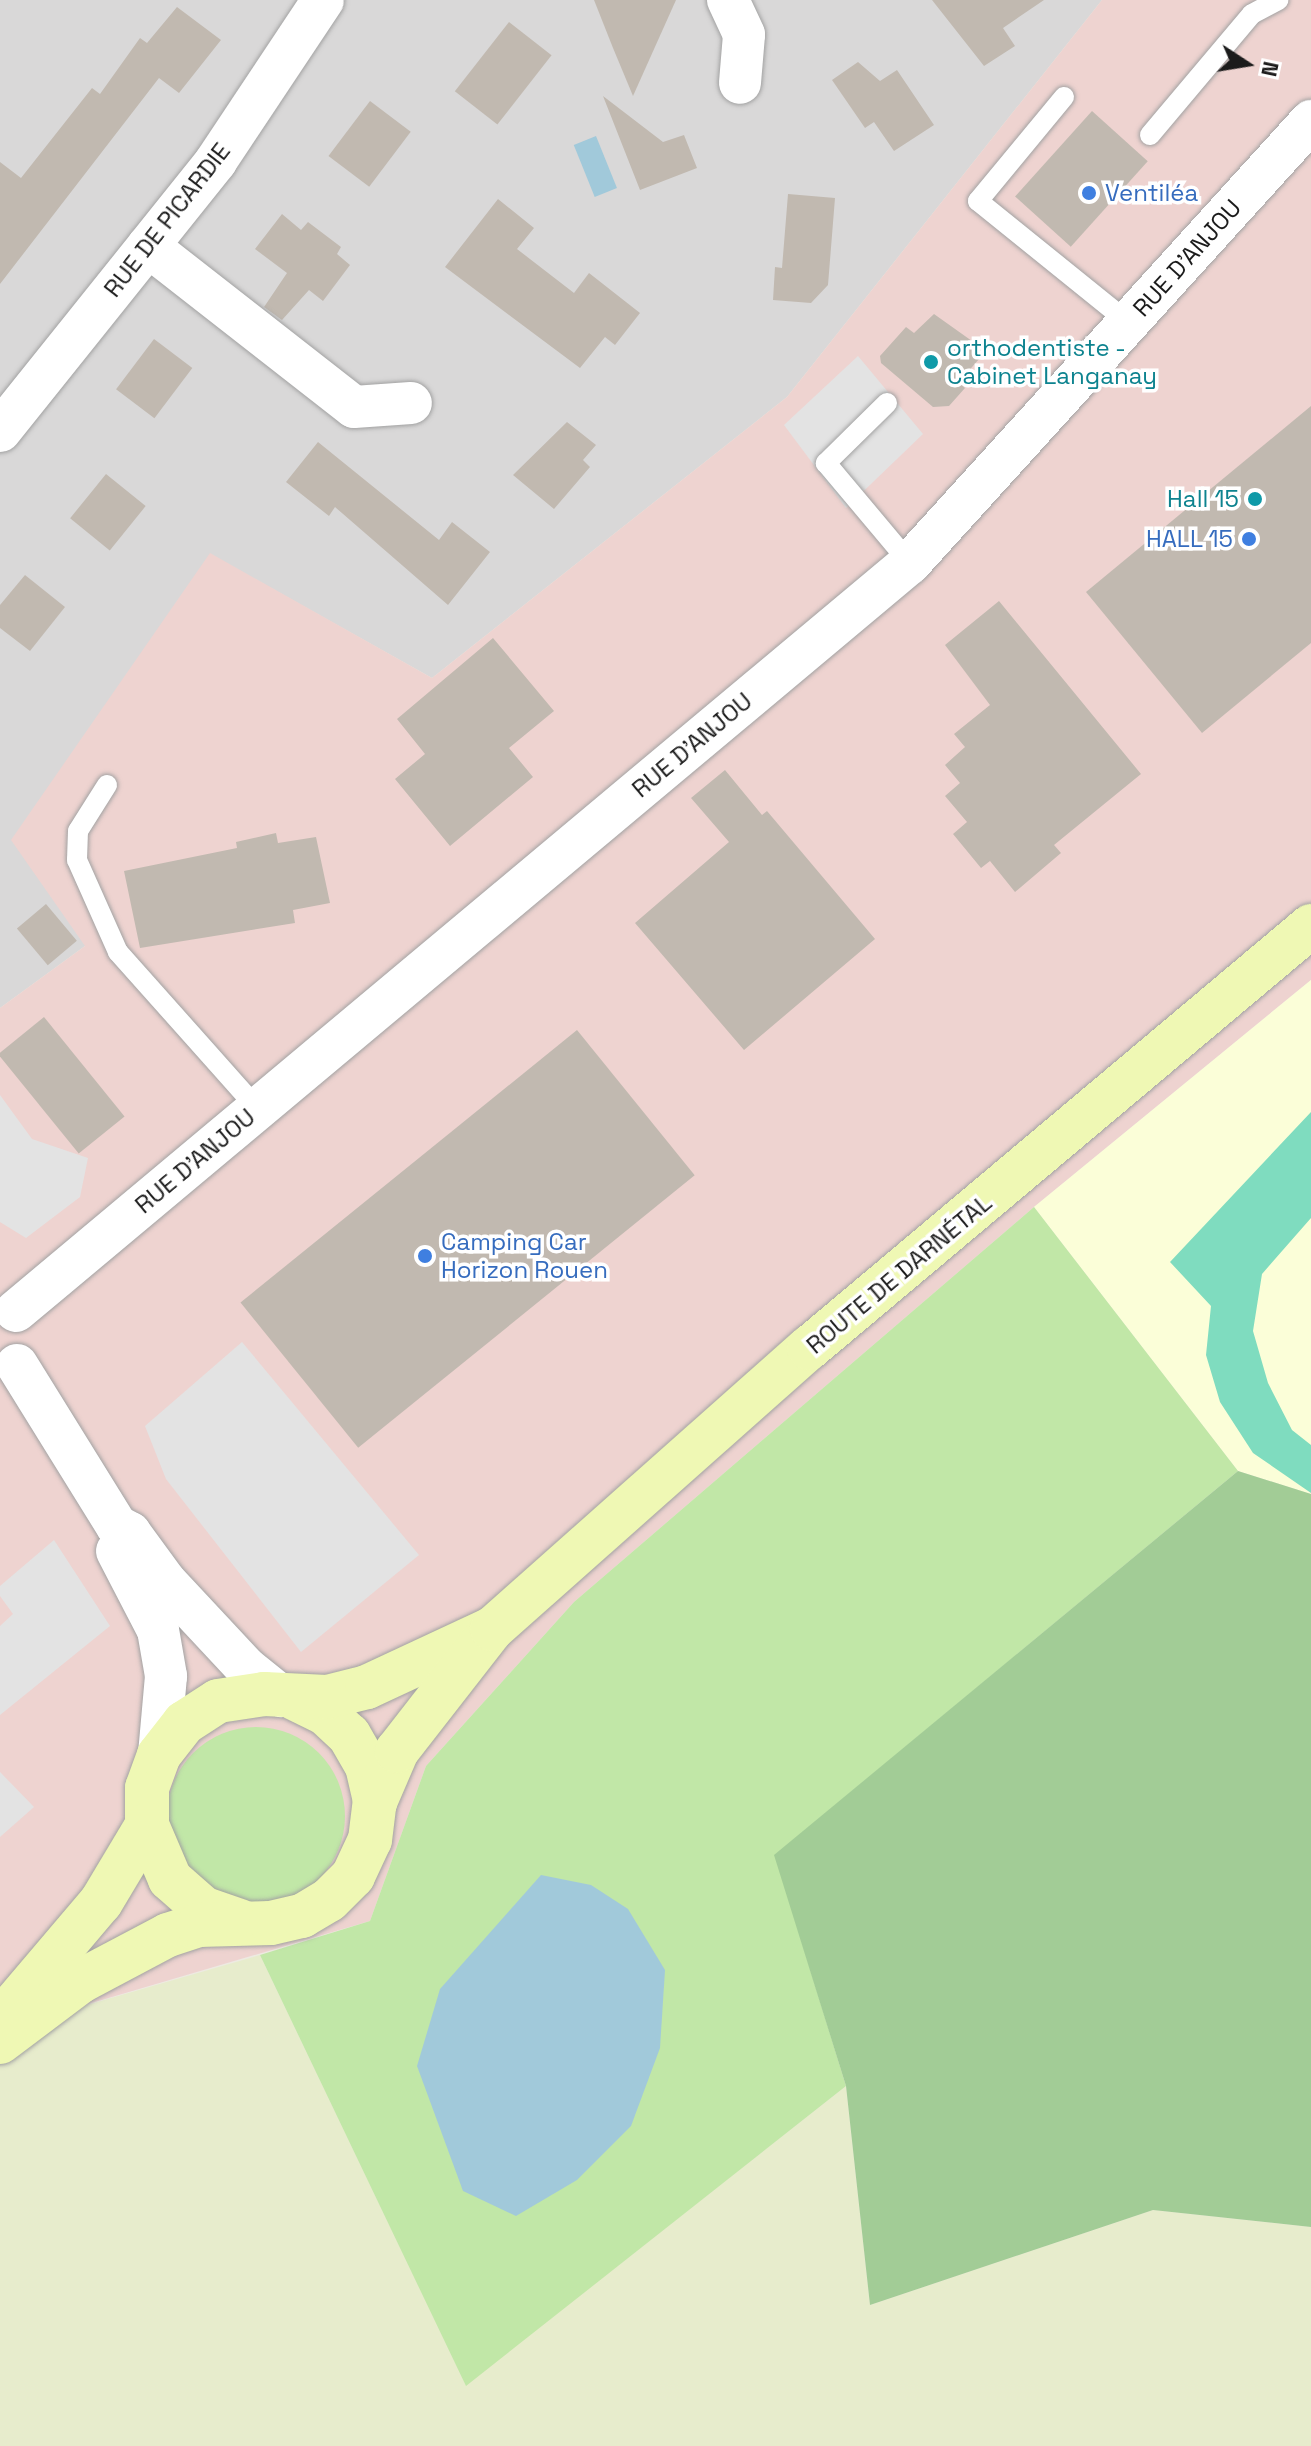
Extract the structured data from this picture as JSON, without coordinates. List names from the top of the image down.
{
  "streets": {
    "main road": ["ROUTE DE DARNÉTAL"],
    "street": ["RUE DE PICARDIE", "RUE D'ANJOU"]
  },
  "places": [
    "Ventiléa",
    "orthodentiste - Cabinet Langanay",
    "Hall 15",
    "HALL 15",
    "Camping Car Horizon Rouen"
  ],
  "north": "right"
}
